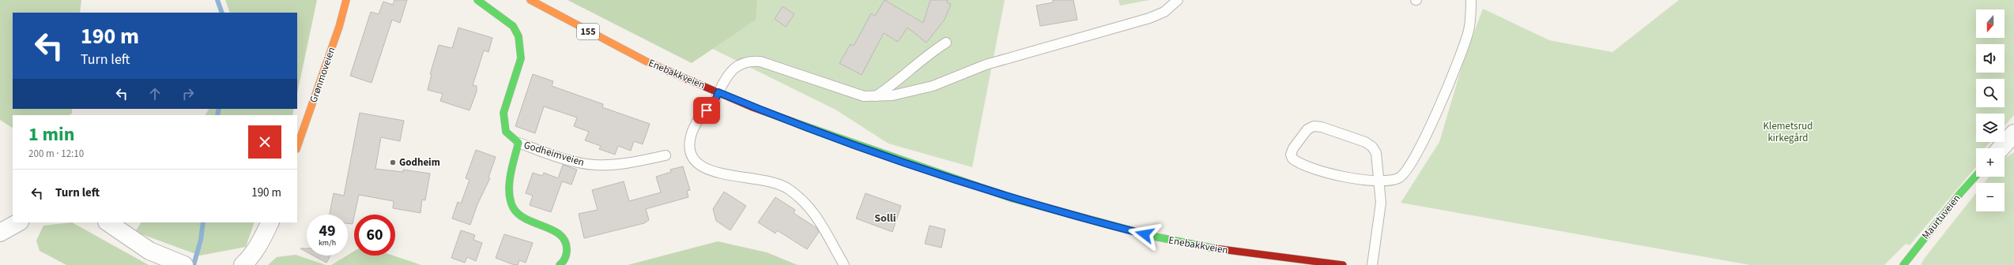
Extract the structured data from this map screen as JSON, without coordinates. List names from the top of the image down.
{
  "streets": {
    "main road": [
      "155",
      "Enebakkveien",
      "Grønmoveien",
      "Godheimveien",
      "Maurtuveien"
    ]
  },
  "districts": ["Solli"],
  "parks": ["Klemetsrud kirkegård"],
  "places": ["Godheim"],
  "north": "bottom",
  "page": {
    "map_buttons": ["+", "−"],
    "turn": ["190 m", "Turn left"],
    "heading": ["1 min", "200 m · 12:10"],
    "list": [
      {
        "name": "Turn left",
        "value": "190 m"
      }
    ],
    "speed": "49 km/h",
    "limit": "60"
  }
}
